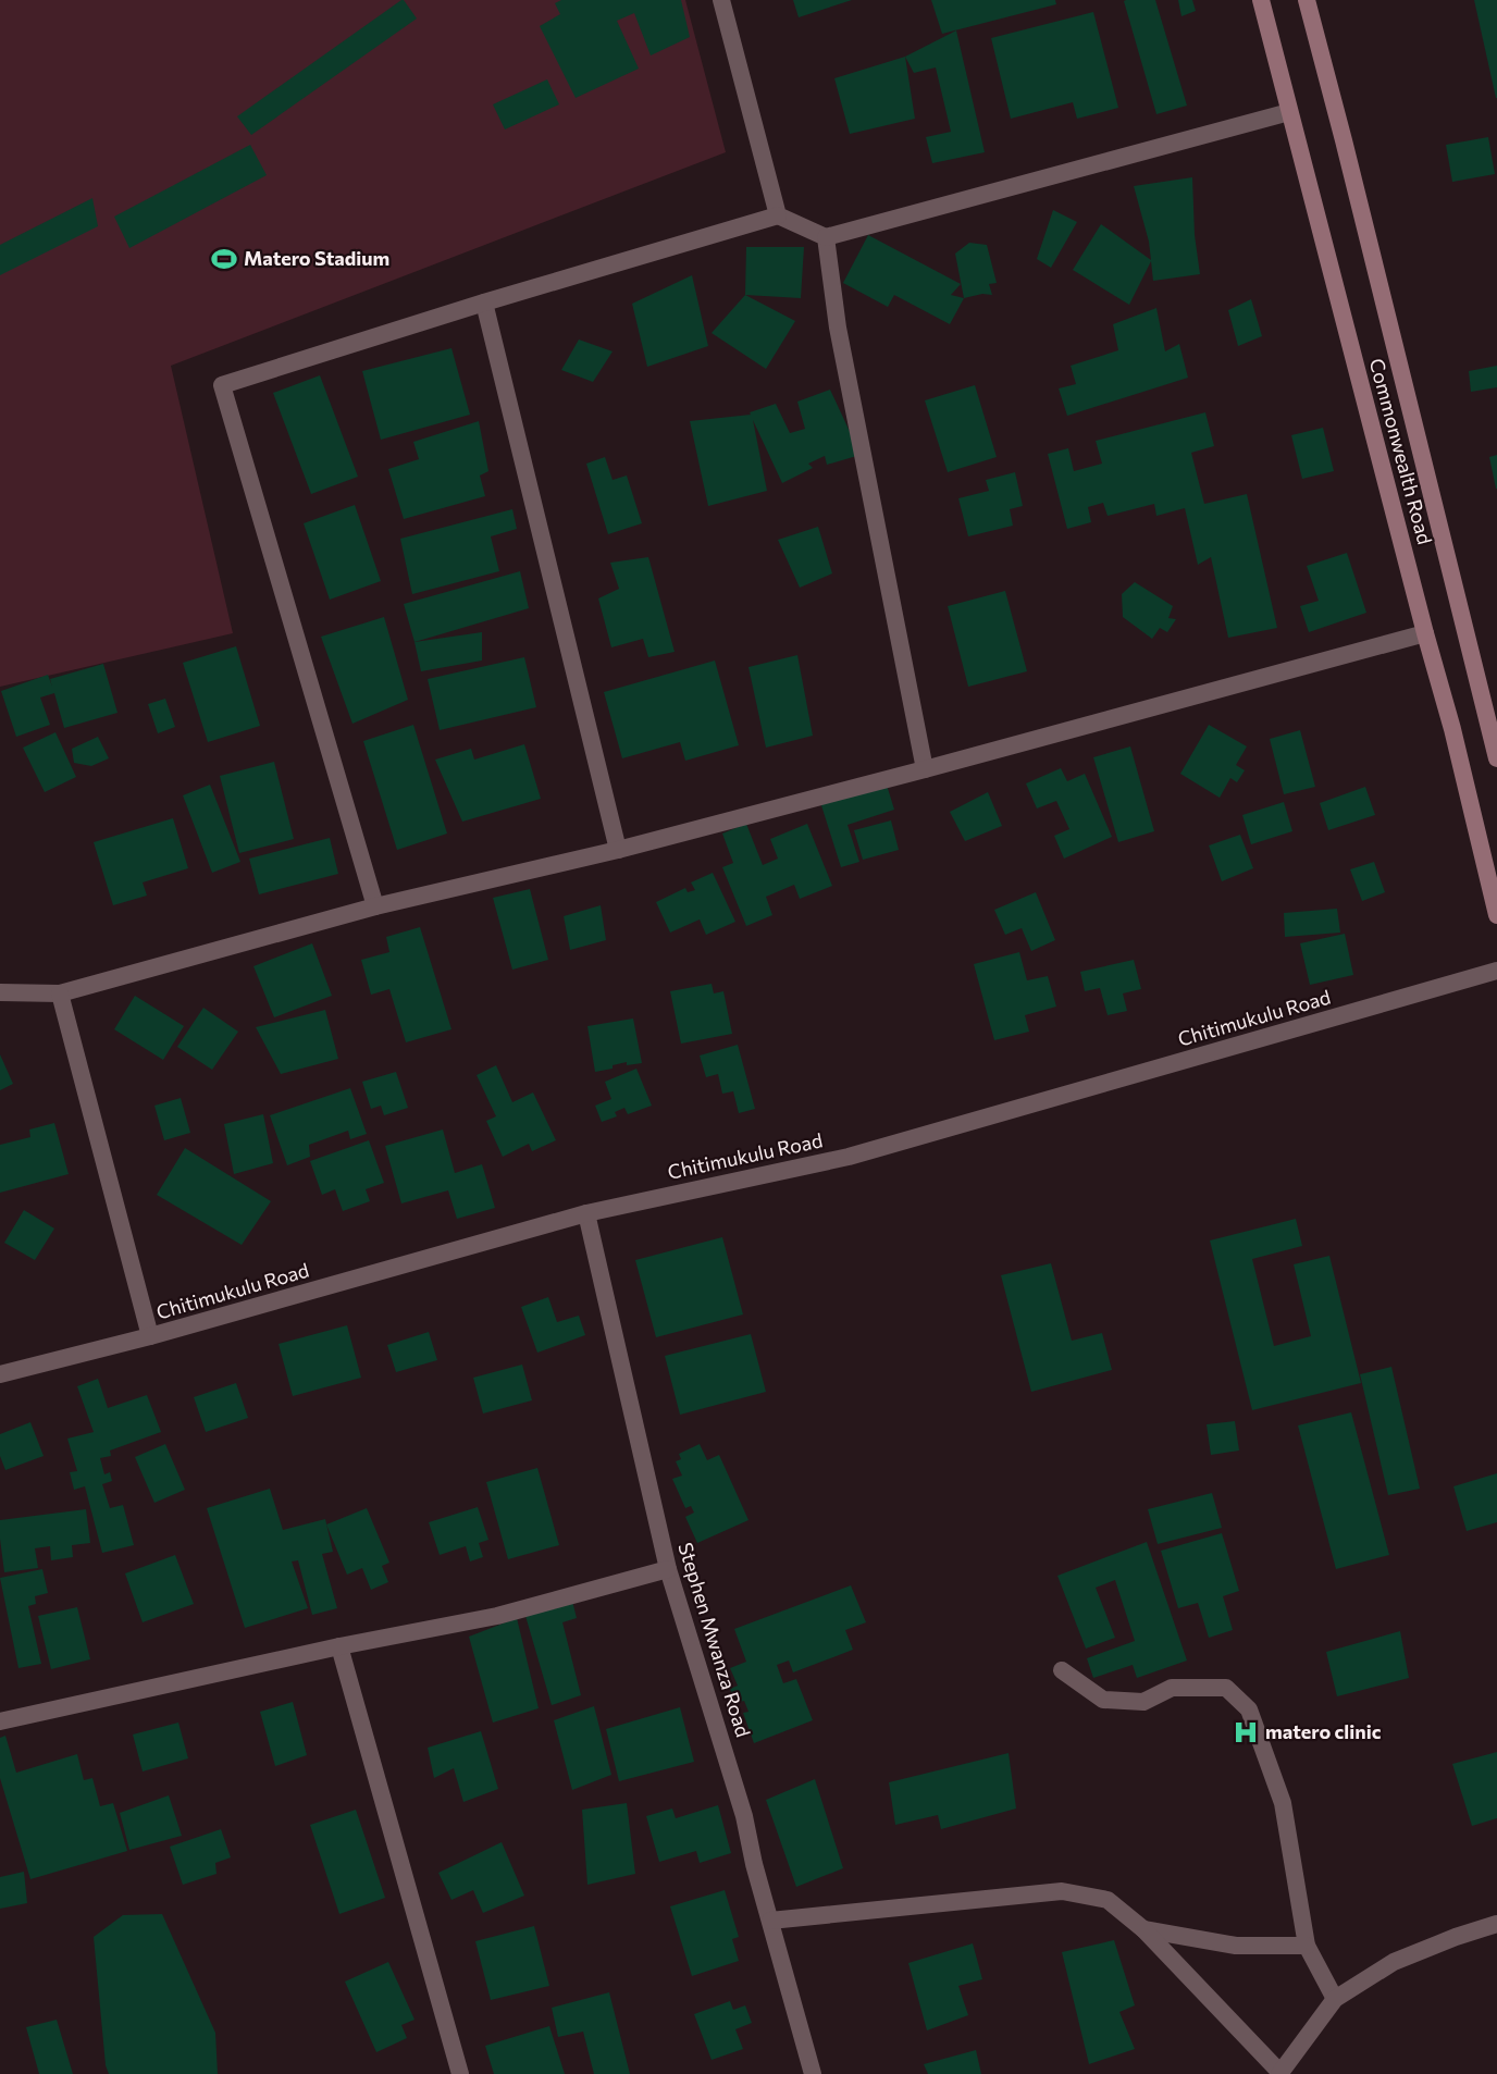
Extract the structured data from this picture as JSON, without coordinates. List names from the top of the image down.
{
  "streets": {
    "main road": ["Commonwealth Road"],
    "street": ["Chitimukulu Road", "Stephen Mwanza Road"]
  },
  "crossings": [
    ["Chitimukulu Road", "Stephen Mwanza Road"]
  ],
  "places": {
    "sports": ["Matero Stadium"],
    "hospital": ["matero clinic"]
  }
}
